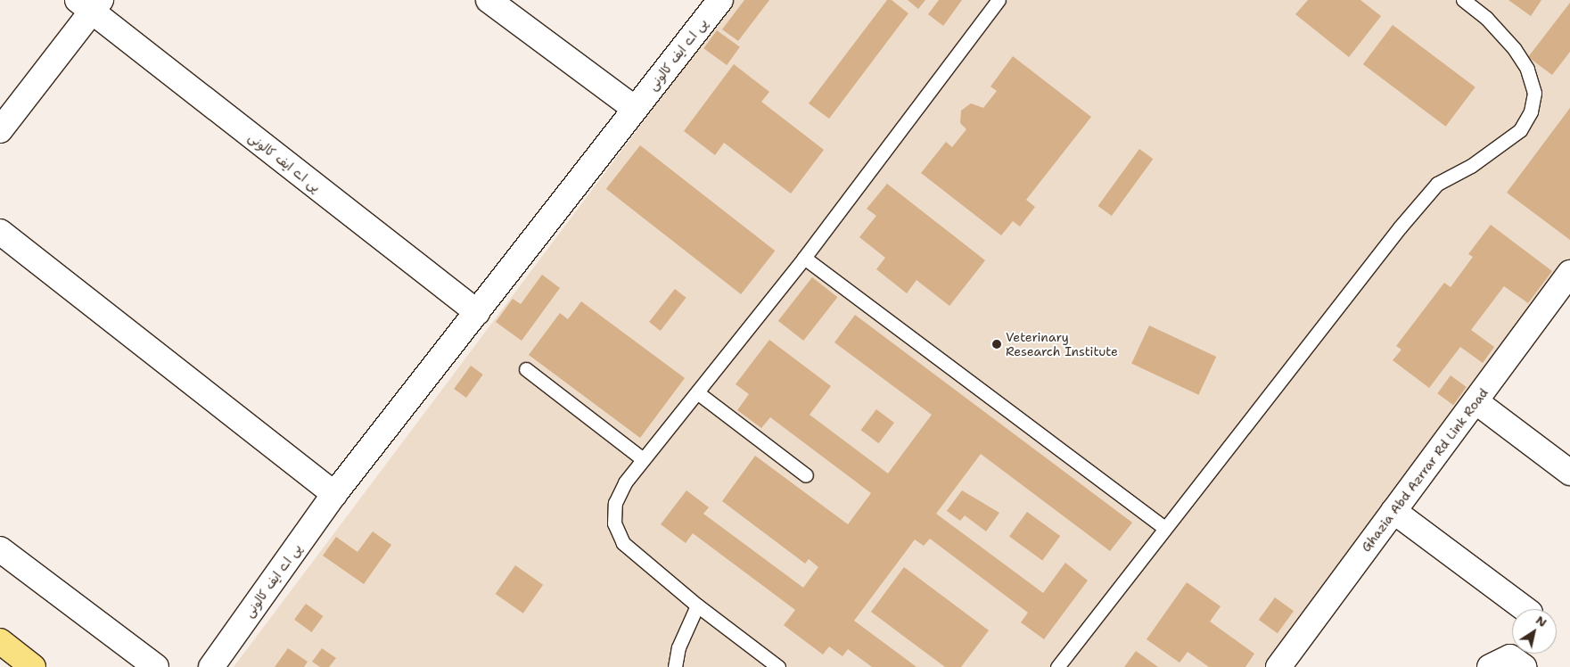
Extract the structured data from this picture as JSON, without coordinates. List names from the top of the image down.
{
  "streets": {
    "street": ["پی اے ایف کالونی", "Ghazia Abd Azrrar Rd Link Road"]
  },
  "places": ["Veterinary Research Institute"],
  "north": "top right"
}
